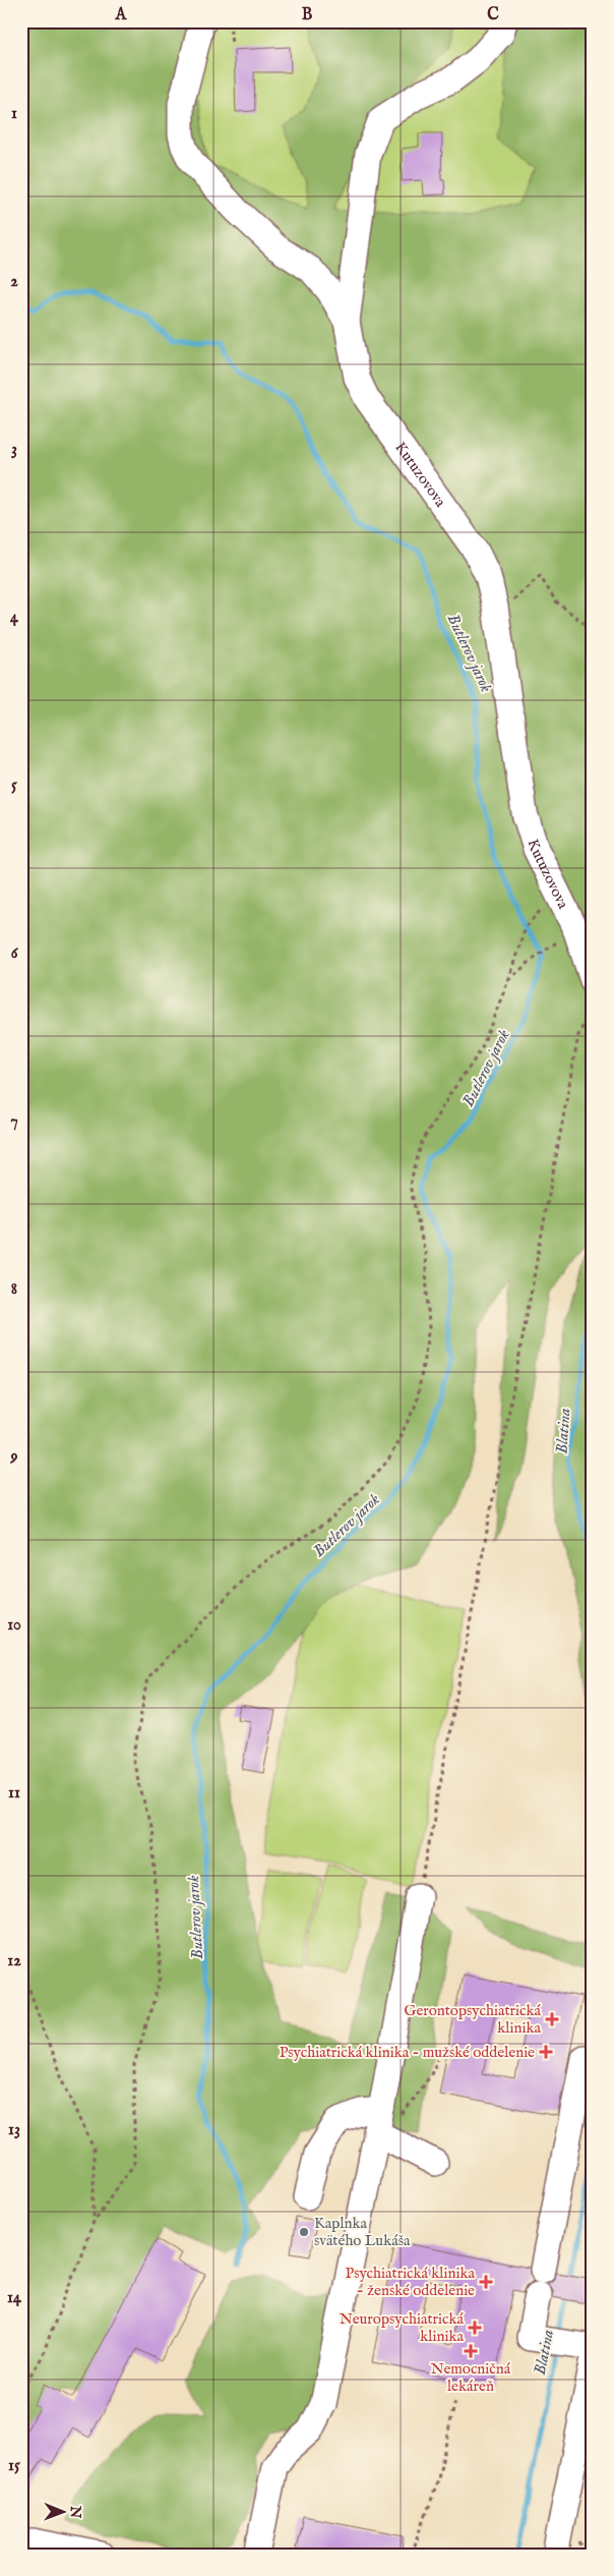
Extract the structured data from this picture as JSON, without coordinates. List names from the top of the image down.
{
  "streets": {
    "lane": ["Kutuzovova"]
  },
  "water": ["Butlerov jarok", "Blatina"],
  "places": {
    "health": [
      "Gerontopsychiatrická klinika",
      "Psychiatrická klinika - mužské oddelenie",
      "Psychiatrická klinika - ženské oddelenie",
      "Neuropsychiatrická klinika",
      "Nemocničná lekáreň"
    ],
    "other": ["Kaplnka svätého Lukáša"]
  },
  "north": "right",
  "grid": {
    "columns": ["A", "B", "C"],
    "rows": [
      "1",
      "2",
      "3",
      "4",
      "5",
      "6",
      "7",
      "8",
      "9",
      "10",
      "11",
      "12",
      "13",
      "14",
      "15"
    ]
  }
}
